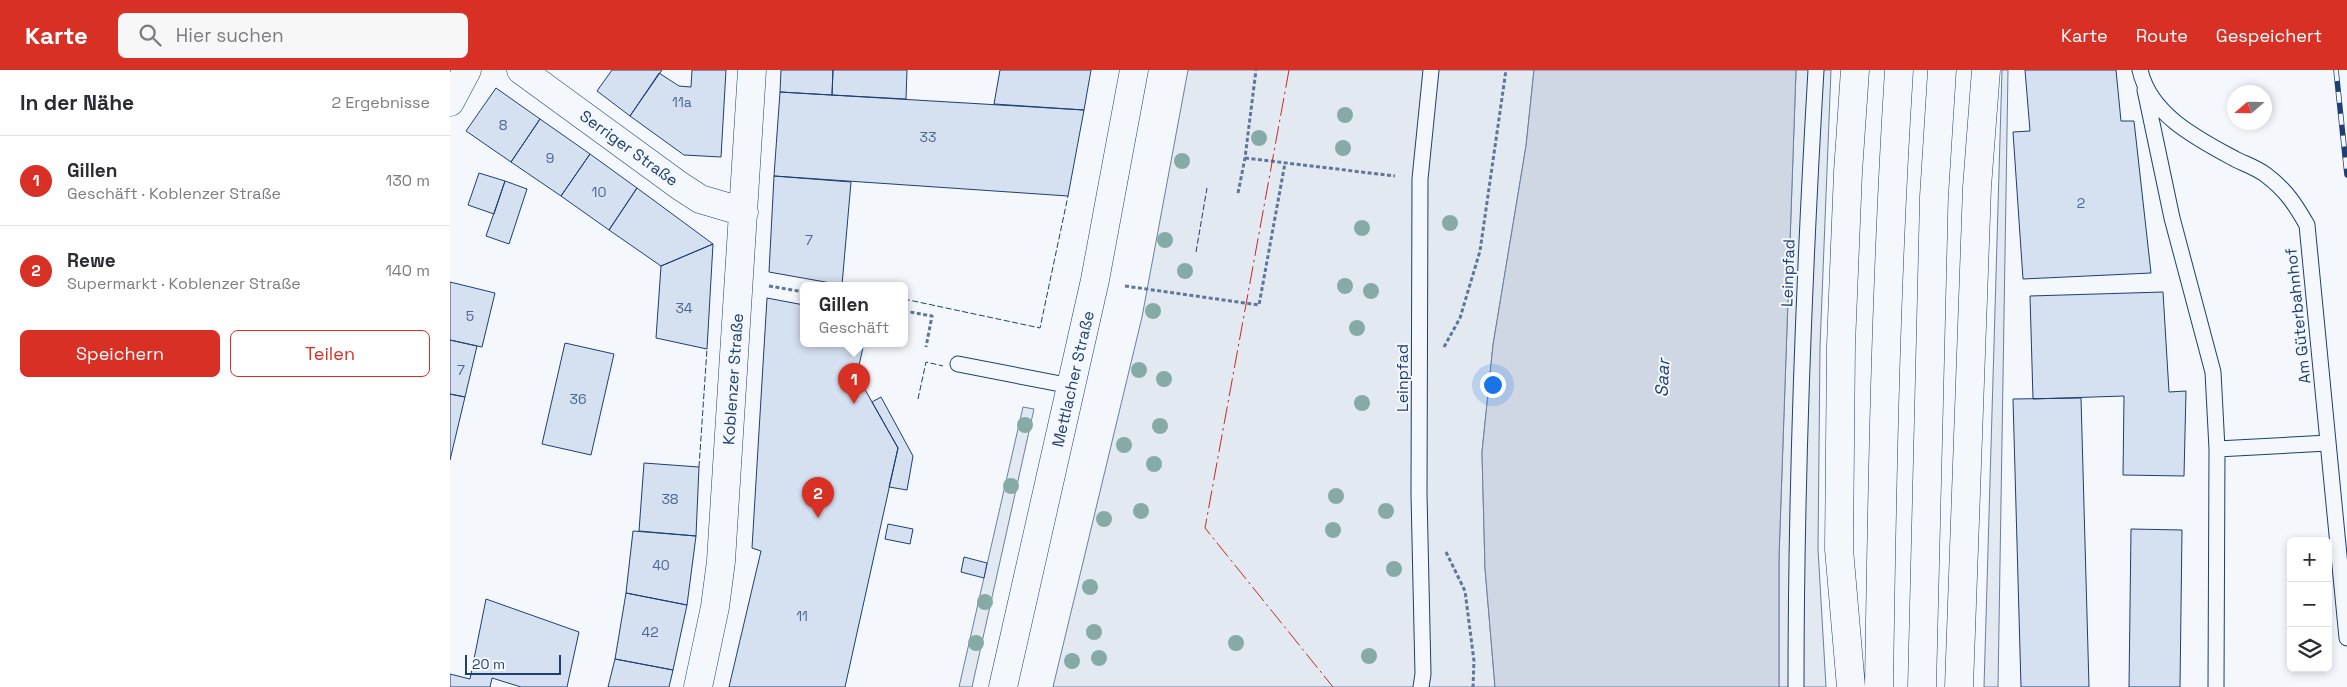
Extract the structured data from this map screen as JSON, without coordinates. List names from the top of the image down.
{
  "streets": {
    "main road": ["Serriger Straße", "Koblenzer Straße", "Mettlacher Straße"],
    "lane": ["Leinpfad", "Am Güterbahnhof"]
  },
  "crossings": [
    ["Serriger Straße", "Koblenzer Straße"]
  ],
  "water": ["Saar"],
  "house_numbers": [
    "11a",
    "8",
    "33",
    "9",
    "10",
    "2",
    "7",
    "34",
    "5",
    "7",
    "36",
    "38",
    "40",
    "11",
    "42"
  ],
  "scale_bar": "20 m",
  "north": "left",
  "page": {
    "header": "Karte",
    "search": "Hier suchen",
    "nav": ["Karte", "Route", "Gespeichert"],
    "heading": ["In der Nähe", "2 Ergebnisse"],
    "list": [
      {
        "mark": "1",
        "name": "Gillen",
        "note": "Geschäft · Koblenzer Straße",
        "value": "130 m"
      },
      {
        "mark": "2",
        "name": "Rewe",
        "note": "Supermarkt · Koblenzer Straße",
        "value": "140 m"
      }
    ],
    "popup": ["Gillen", "Geschäft"],
    "buttons": ["Speichern", "Teilen"],
    "pins": ["1", "2"],
    "map_buttons": ["+", "−"],
    "scale": "20 m"
  }
}
